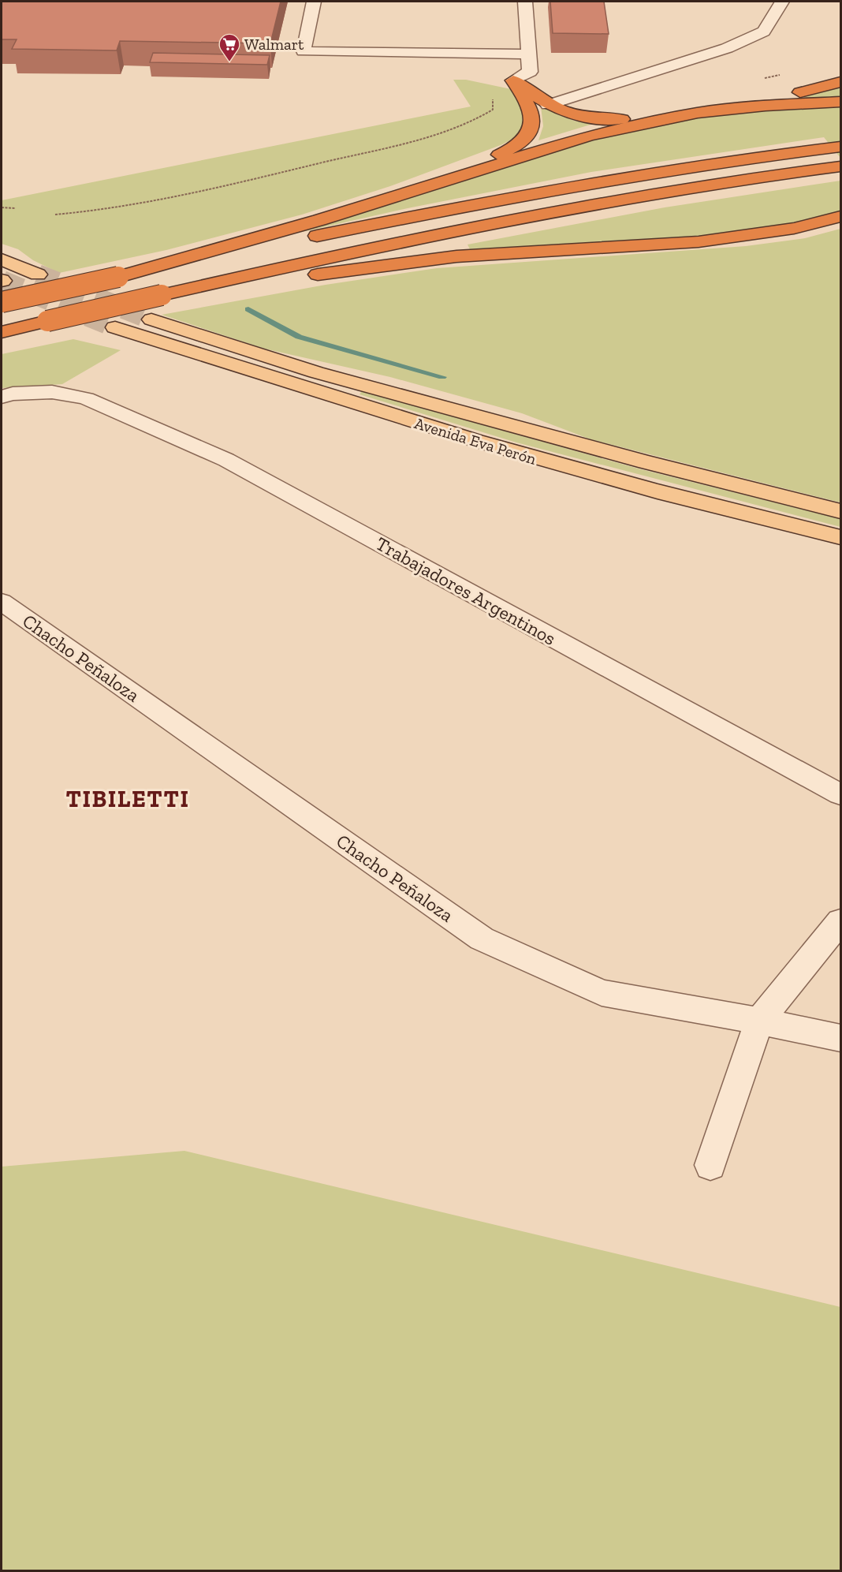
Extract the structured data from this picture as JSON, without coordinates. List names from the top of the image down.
{
  "streets": {
    "main road": ["Avenida Eva Perón"],
    "street": ["Trabajadores Argentinos", "Chacho Peñaloza"]
  },
  "districts": ["TIBILETTI"],
  "places": {
    "supermarket": ["Walmart"]
  }
}
